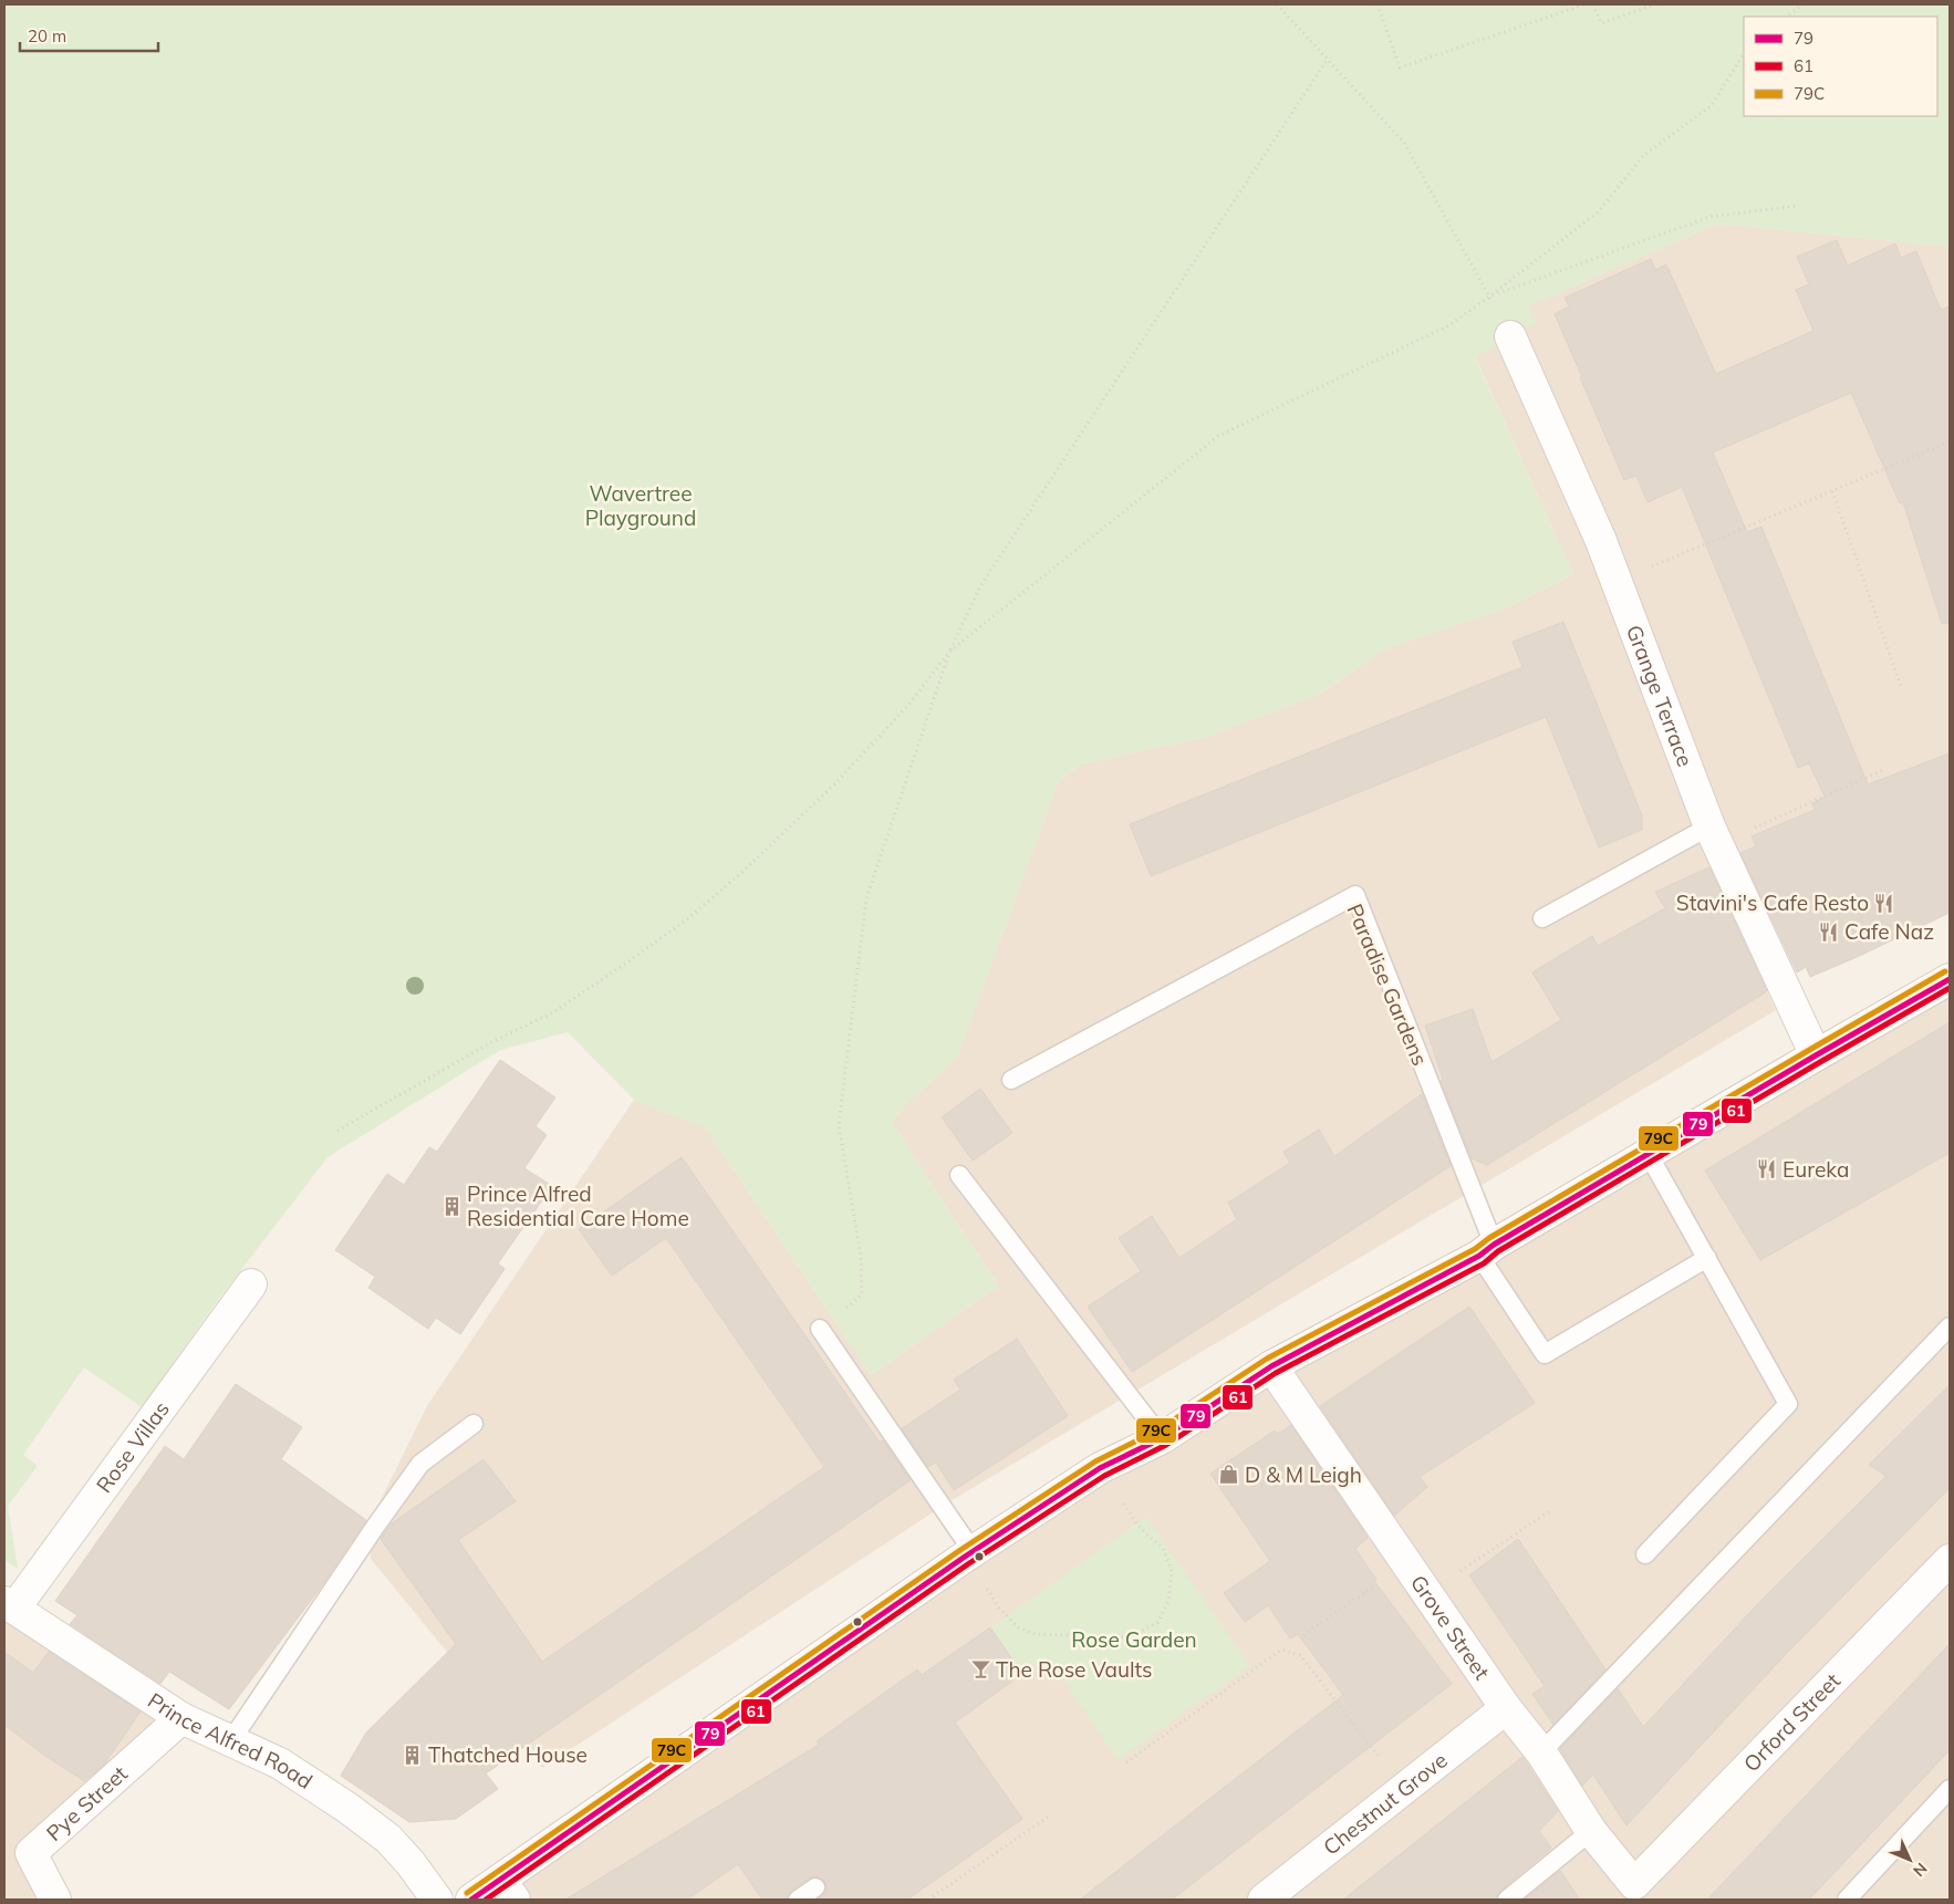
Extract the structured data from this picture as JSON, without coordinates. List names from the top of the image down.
{
  "streets": {
    "street": [
      "Grange Terrace",
      "Rose Villas",
      "Grove Street",
      "Orford Street",
      "Prince Alfred Road",
      "Pye Street",
      "Chestnut Grove"
    ],
    "lane": ["Paradise Gardens"]
  },
  "crossings": [
    ["Rose Villas", "Prince Alfred Road"],
    ["Grove Street", "Orford Street"],
    ["Grove Street", "Chestnut Grove"],
    ["Prince Alfred Road", "Pye Street"]
  ],
  "parks": ["Wavertree Playground", "Rose Garden"],
  "places": {
    "restaurant": ["Stavini's Cafe Resto", "Cafe Naz", "Eureka"],
    "building": ["Prince Alfred Residential Care Home", "Thatched House"],
    "shop": ["D & M Leigh"],
    "bar": ["The Rose Vaults"]
  },
  "lines": ["transit line 79C", "transit line 79", "transit line 61"],
  "legend": ["79", "61", "79C"],
  "scale_bar": "20 m",
  "north": "bottom right"
}
